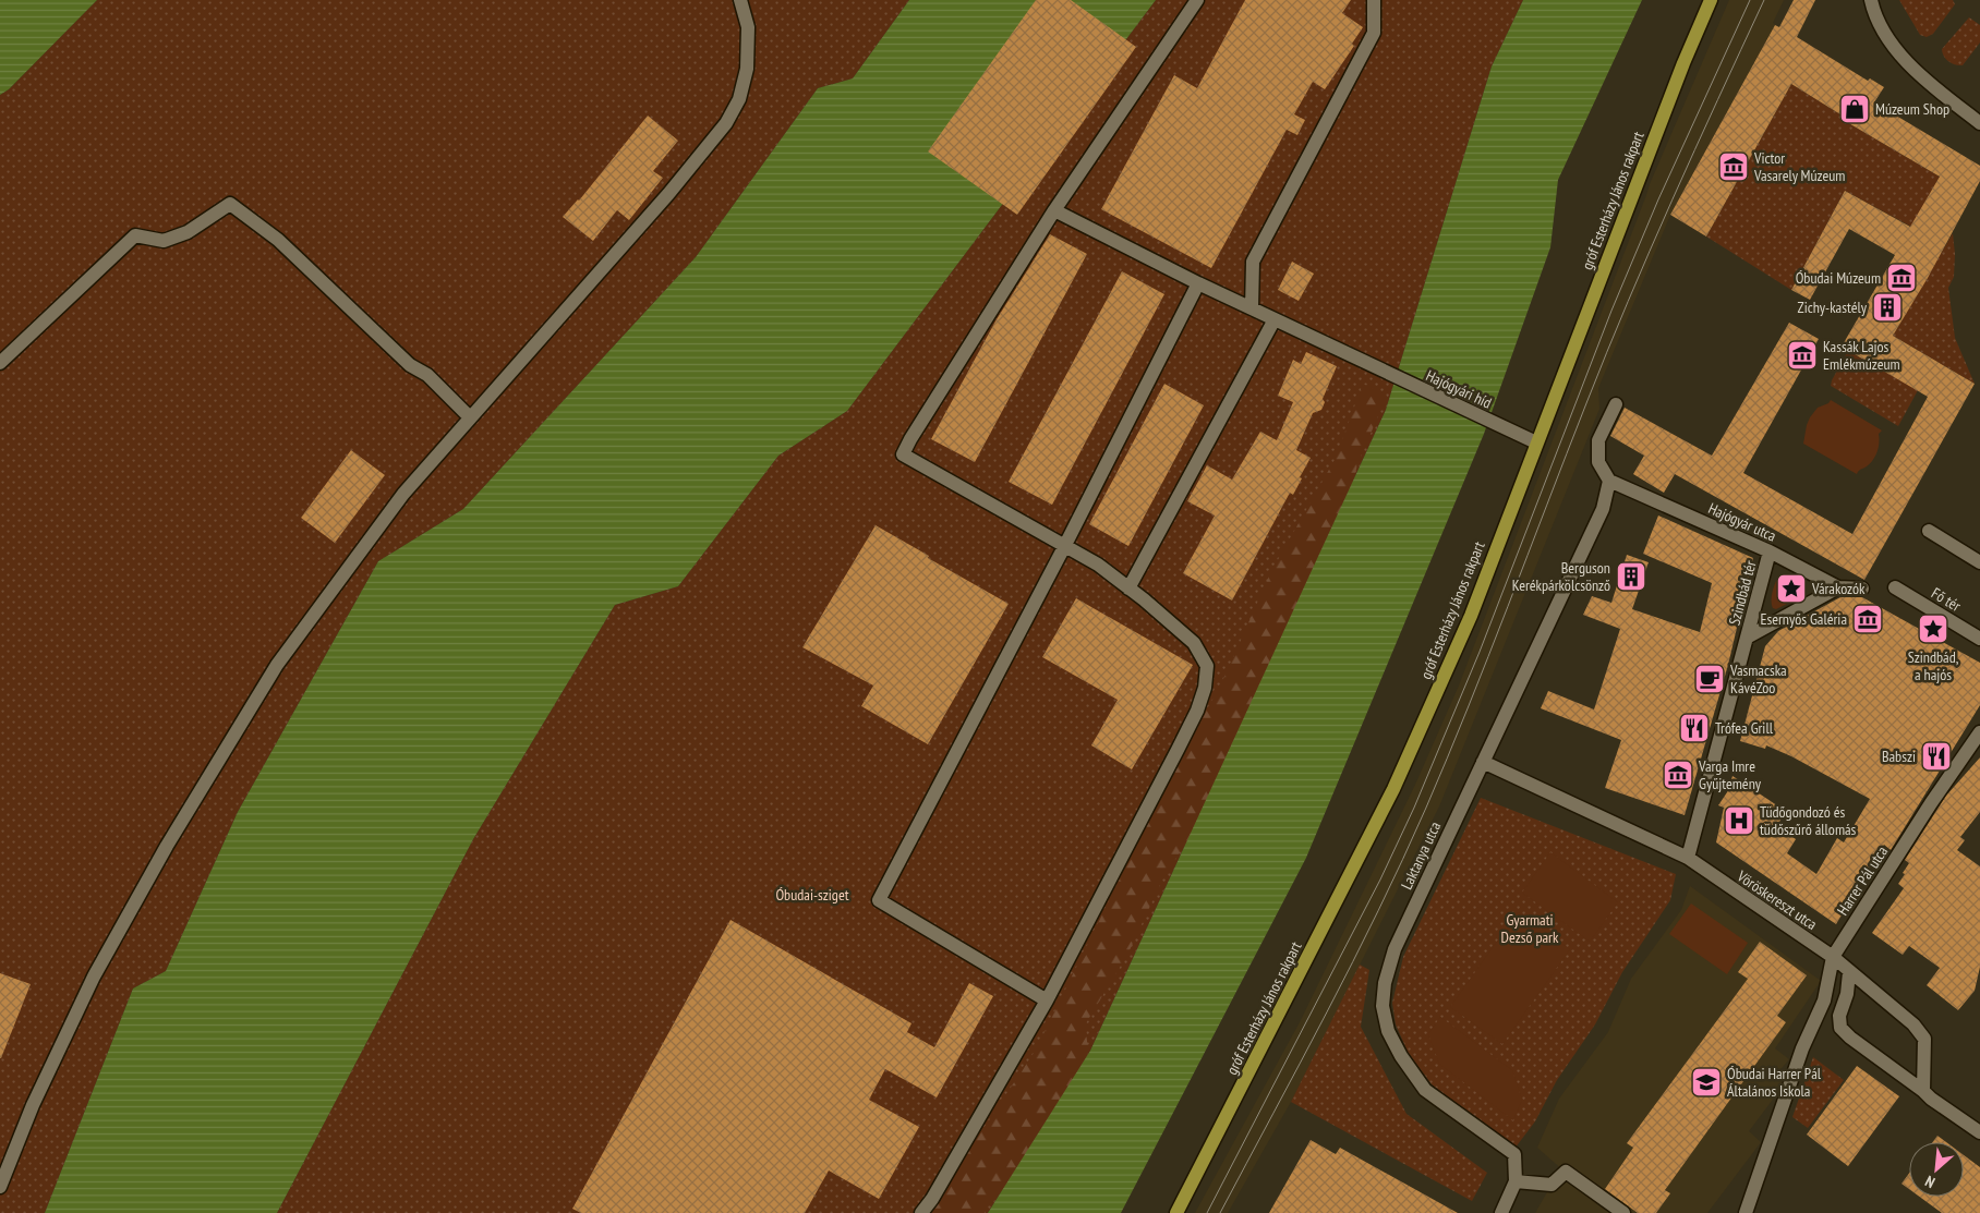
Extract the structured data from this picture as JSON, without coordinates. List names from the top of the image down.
{
  "streets": {
    "main road": ["gróf Esterházy János rakpart"],
    "street": [
      "Hajógyári híd",
      "Hajógyár utca",
      "Szindbád tér",
      "Fő tér",
      "Laktanya utca",
      "Harrer Pál utca",
      "Vöröskereszt utca"
    ]
  },
  "crossings": [
    ["gróf Esterházy János rakpart", "Hajógyári híd"],
    ["Hajógyár utca", "Szindbád tér"],
    ["Hajógyár utca", "Laktanya utca"],
    ["Laktanya utca", "Vöröskereszt utca"],
    ["Harrer Pál utca", "Vöröskereszt utca"]
  ],
  "parks": ["Óbudai-sziget", "Gyarmati Dezső park"],
  "places": {
    "shop": ["Múzeum Shop"],
    "museum": [
      "Victor Vasarely Múzeum",
      "Óbudai Múzeum",
      "Kassák Lajos Emlékmúzeum",
      "Esernyős Galéria",
      "Varga Imre Gyűjtemény"
    ],
    "building": ["Zichy-kastély", "Berguson Kerékpárkölcsönző"],
    "place": ["Várakozók", "Szindbád, a hajós"],
    "cafe": ["Vasmacska KávéZoo"],
    "restaurant": ["Trófea Grill", "Babszi"],
    "hospital": ["Tüdőgondozó és tüdőszűrő állomás"],
    "school or university": ["Óbudai Harrer Pál Általános Iskola"]
  },
  "north": "bottom left"
}
